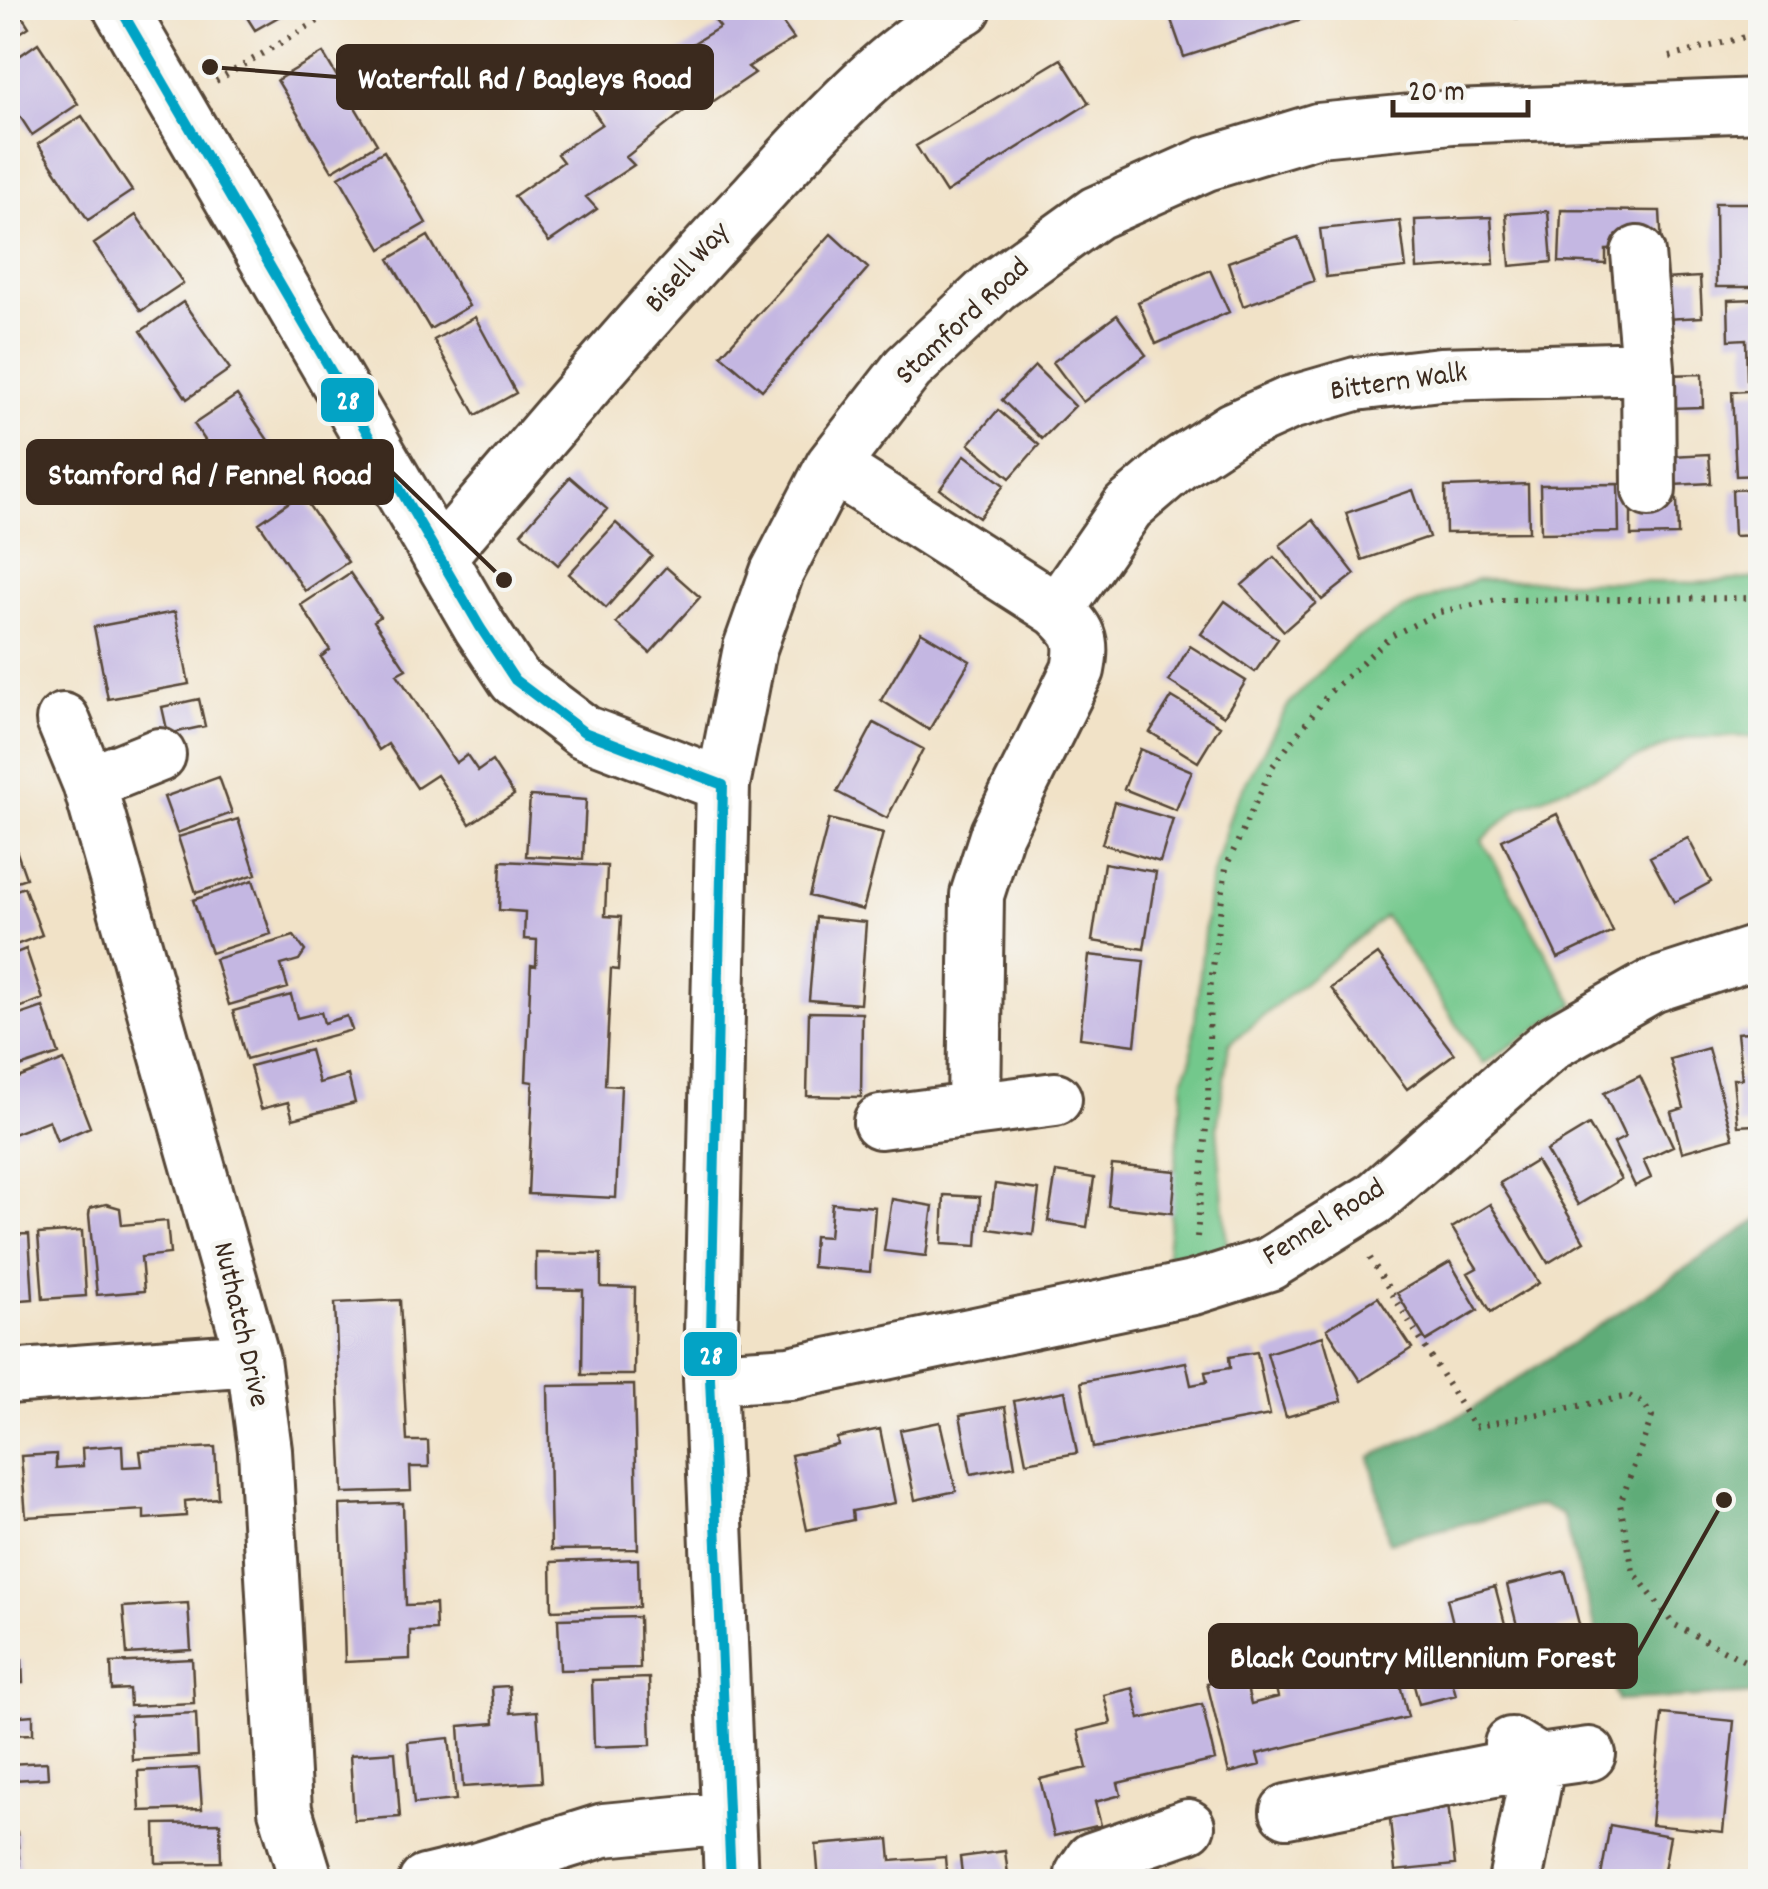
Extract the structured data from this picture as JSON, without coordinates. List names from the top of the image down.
{
  "streets": {
    "street": [
      "Bisell Way",
      "Stamford Road",
      "Bittern Walk",
      "Fennel Road",
      "Nuthatch Drive"
    ]
  },
  "crossings": [
    ["Stamford Road", "Fennel Road"]
  ],
  "places": ["Waterfall Rd / Bagleys Road", "Stamford Rd / Fennel Road", "Black Country Millennium Forest"],
  "lines": ["transit line 28"],
  "scale_bar": "20 m"
}
